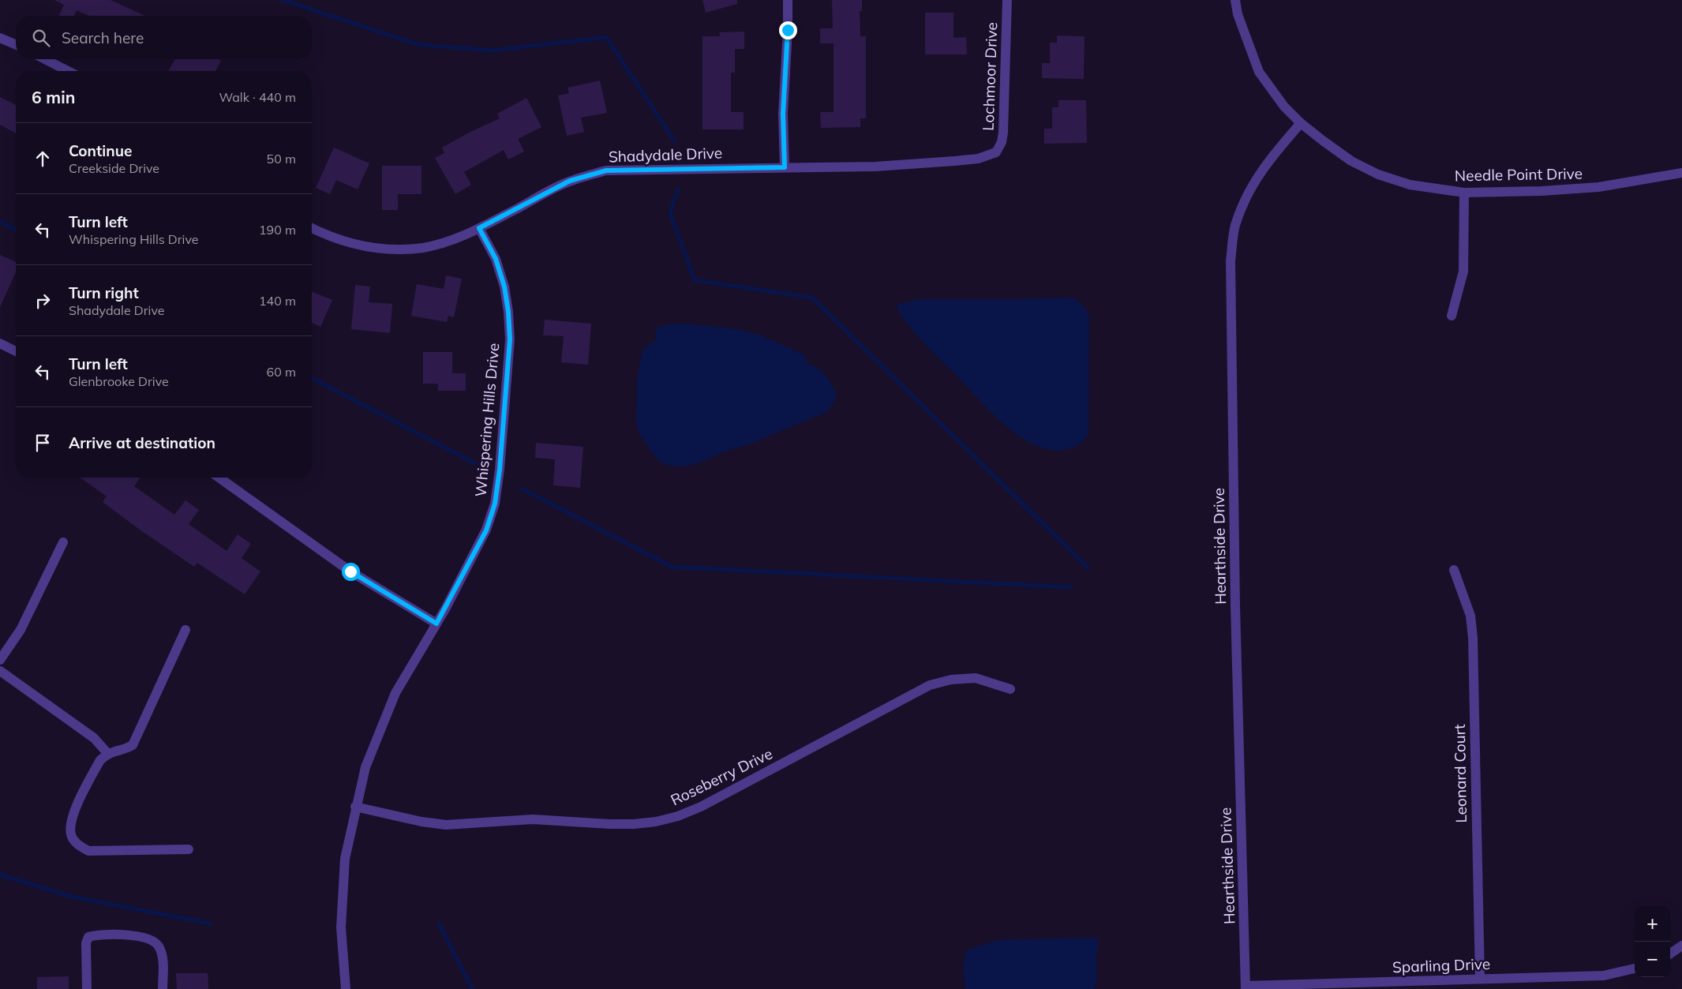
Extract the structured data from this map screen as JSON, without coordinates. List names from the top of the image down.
{
  "streets": {
    "street": [
      "Lochmoor Drive",
      "Shadydale Drive",
      "Needle Point Drive",
      "Whispering Hills Drive",
      "Hearthside Drive",
      "Leonard Court",
      "Roseberry Drive",
      "Sparling Drive"
    ]
  },
  "crossings": [
    ["Lochmoor Drive", "Shadydale Drive"],
    ["Shadydale Drive", "Whispering Hills Drive"],
    ["Needle Point Drive", "Hearthside Drive"],
    ["Whispering Hills Drive", "Roseberry Drive"],
    ["Hearthside Drive", "Sparling Drive"],
    ["Leonard Court", "Sparling Drive"]
  ],
  "page": {
    "search": "Search here",
    "heading": ["6 min", "Walk · 440 m"],
    "list": [
      ["Continue", "Creekside Drive", "50 m"],
      ["Turn left", "Whispering Hills Drive", "190 m"],
      ["Turn right", "Shadydale Drive", "140 m"],
      ["Turn left", "Glenbrooke Drive", "60 m"],
      "Arrive at destination"
    ],
    "map_buttons": ["+", "−"]
  }
}
